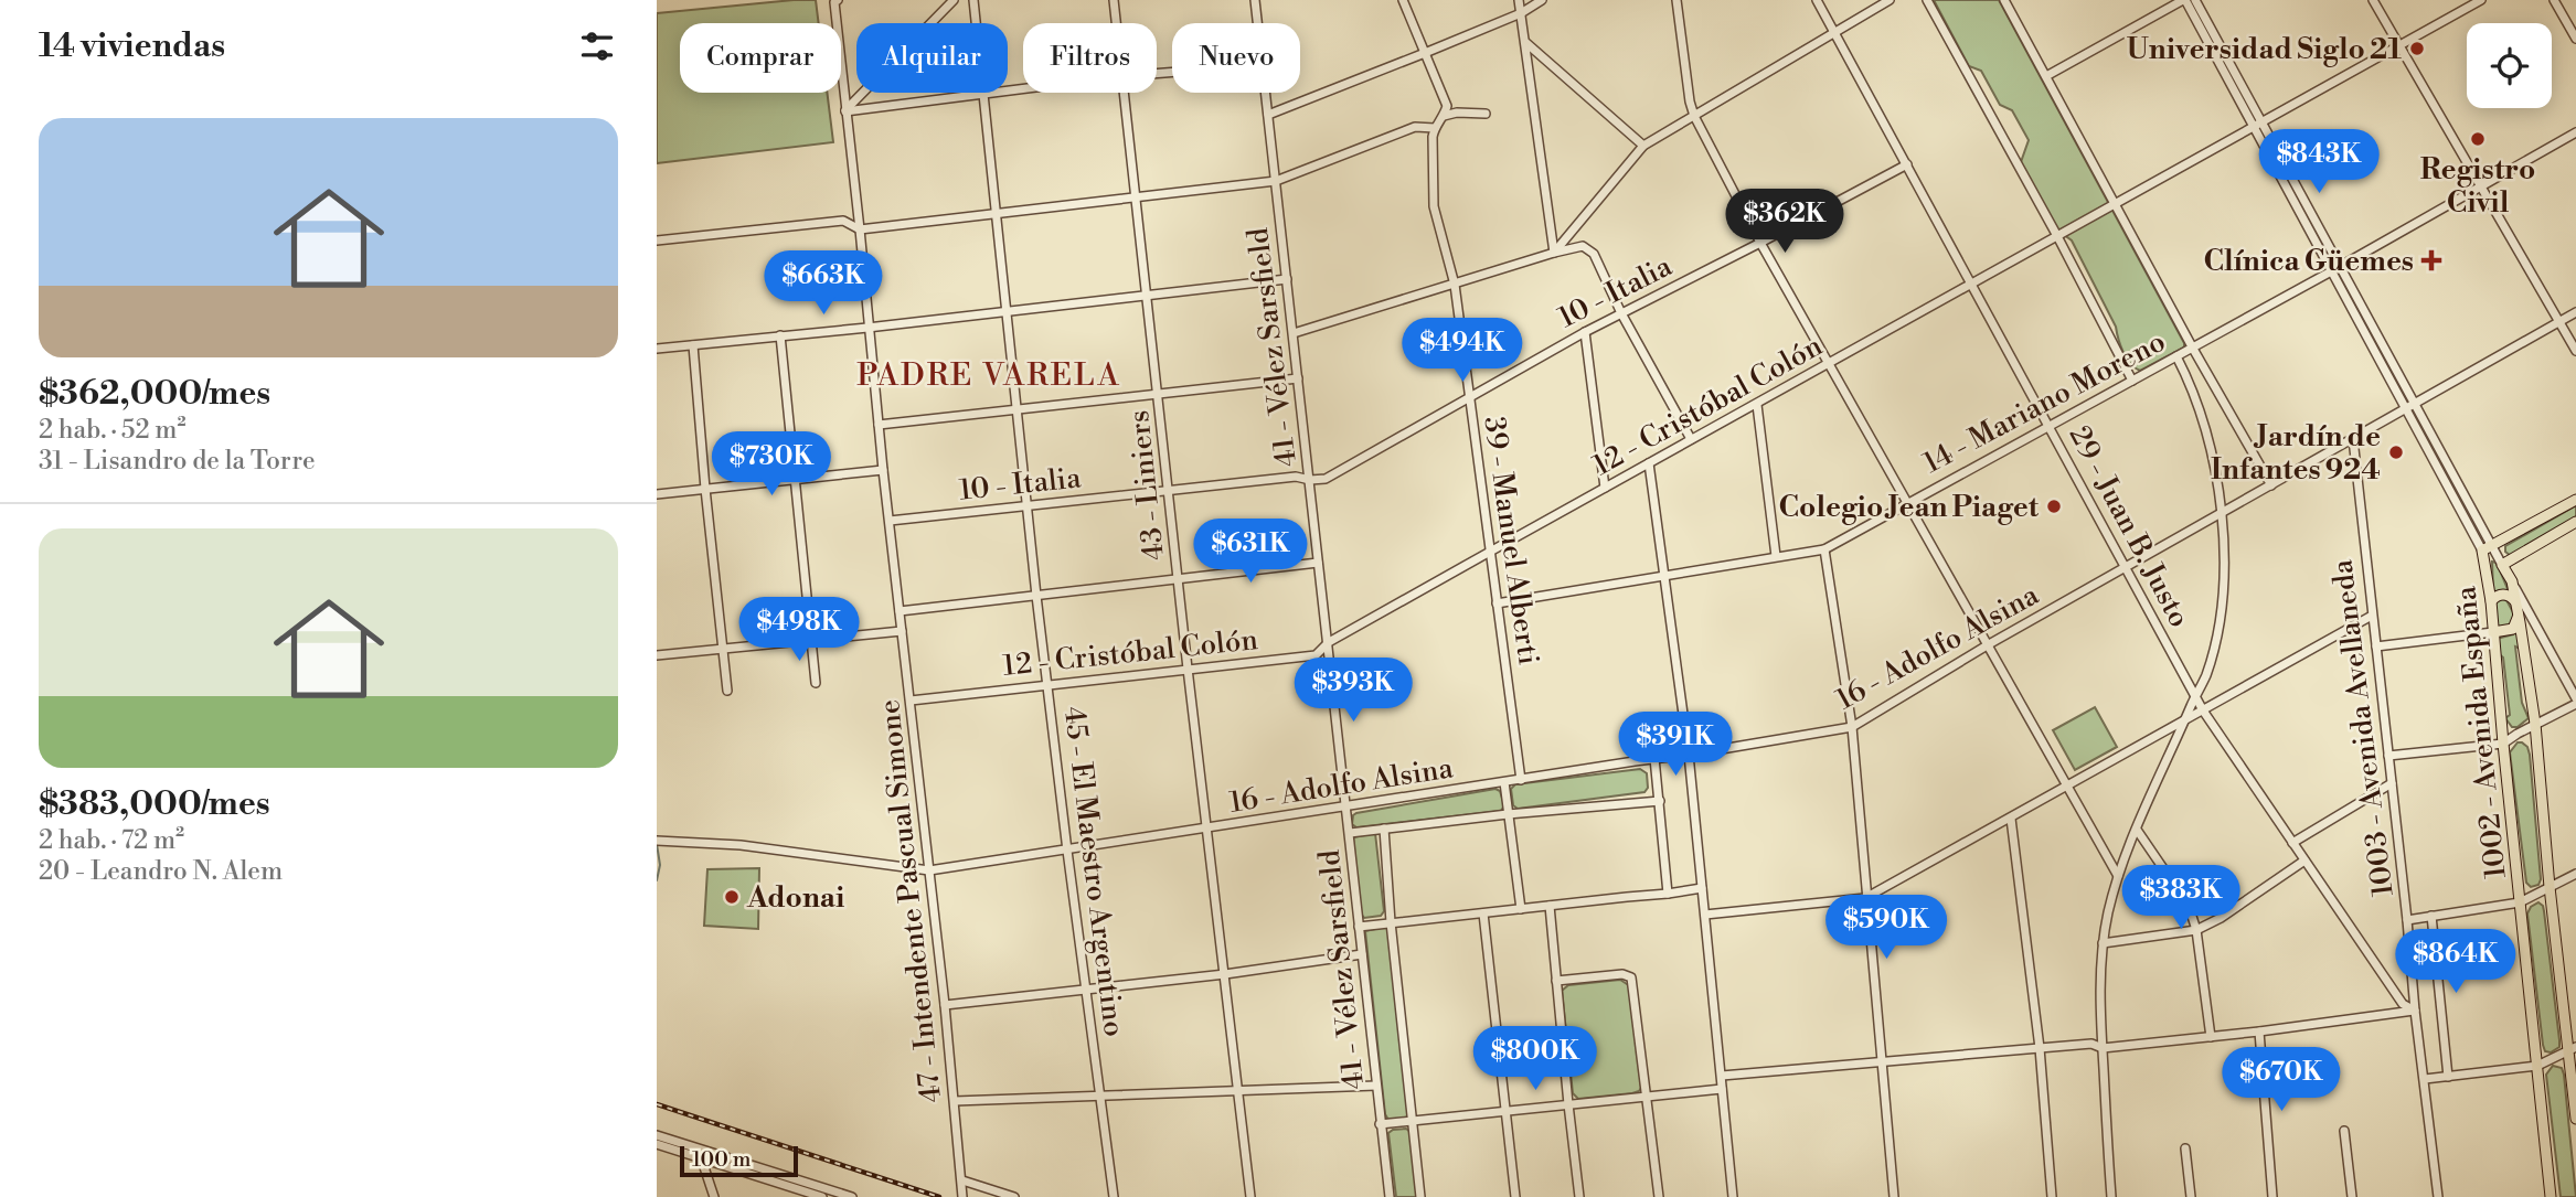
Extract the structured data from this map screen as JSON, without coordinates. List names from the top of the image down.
{
  "streets": {
    "main road": ["1002 - Avenida España"],
    "street": [
      "10 - Italia",
      "41 - Vélez Sarsfield",
      "14 - Mariano Moreno",
      "12 - Cristóbal Colón",
      "43 - Liniers",
      "29 - Juan B. Justo",
      "39 - Manuel Alberti",
      "16 - Adolfo Alsina",
      "1003 - Avenida Avellaneda",
      "45 - El Maestro Argentino",
      "47 - Intendente Pascual Simone"
    ]
  },
  "crossings": [
    ["10 - Italia", "41 - Vélez Sarsfield"],
    ["10 - Italia", "43 - Liniers"],
    ["10 - Italia", "29 - Juan B. Justo"],
    ["10 - Italia", "39 - Manuel Alberti"],
    ["10 - Italia", "45 - El Maestro Argentino"],
    ["10 - Italia", "47 - Intendente Pascual Simone"],
    ["41 - Vélez Sarsfield", "12 - Cristóbal Colón"],
    ["41 - Vélez Sarsfield", "16 - Adolfo Alsina"],
    ["14 - Mariano Moreno", "29 - Juan B. Justo"],
    ["14 - Mariano Moreno", "39 - Manuel Alberti"],
    ["12 - Cristóbal Colón", "43 - Liniers"],
    ["12 - Cristóbal Colón", "29 - Juan B. Justo"],
    ["12 - Cristóbal Colón", "39 - Manuel Alberti"],
    ["12 - Cristóbal Colón", "45 - El Maestro Argentino"],
    ["12 - Cristóbal Colón", "47 - Intendente Pascual Simone"],
    ["43 - Liniers", "16 - Adolfo Alsina"],
    ["29 - Juan B. Justo", "16 - Adolfo Alsina"],
    ["29 - Juan B. Justo", "1003 - Avenida Avellaneda"],
    ["39 - Manuel Alberti", "16 - Adolfo Alsina"],
    ["16 - Adolfo Alsina", "1003 - Avenida Avellaneda"],
    ["16 - Adolfo Alsina", "45 - El Maestro Argentino"],
    ["16 - Adolfo Alsina", "47 - Intendente Pascual Simone"]
  ],
  "districts": ["PADRE VARELA"],
  "places": {
    "other": [
      "Universidad Siglo 21",
      "Registro Civil",
      "Jardín de Infantes 924",
      "Colegio Jean Piaget",
      "Adonai"
    ],
    "health": ["Clínica Güemes"]
  },
  "scale_bar": "100 m",
  "page": {
    "heading": "14 viviendas",
    "chip": [
      "Comprar",
      "Alquilar",
      "Filtros",
      "Nuevo"
    ],
    "list": [
      {
        "name": "$362,000/mes",
        "note": "2 hab. · 52 m² · 31 - Lisandro de la Torre"
      },
      {
        "name": "$383,000/mes",
        "note": "2 hab. · 72 m² · 20 - Leandro N. Alem"
      }
    ],
    "price": [
      "$843K",
      "$362K",
      "$663K",
      "$494K",
      "$730K",
      "$631K",
      "$498K",
      "$393K",
      "$391K",
      "$383K",
      "$590K",
      "$864K",
      "$800K",
      "$670K"
    ],
    "scale": "100 m"
  }
}
